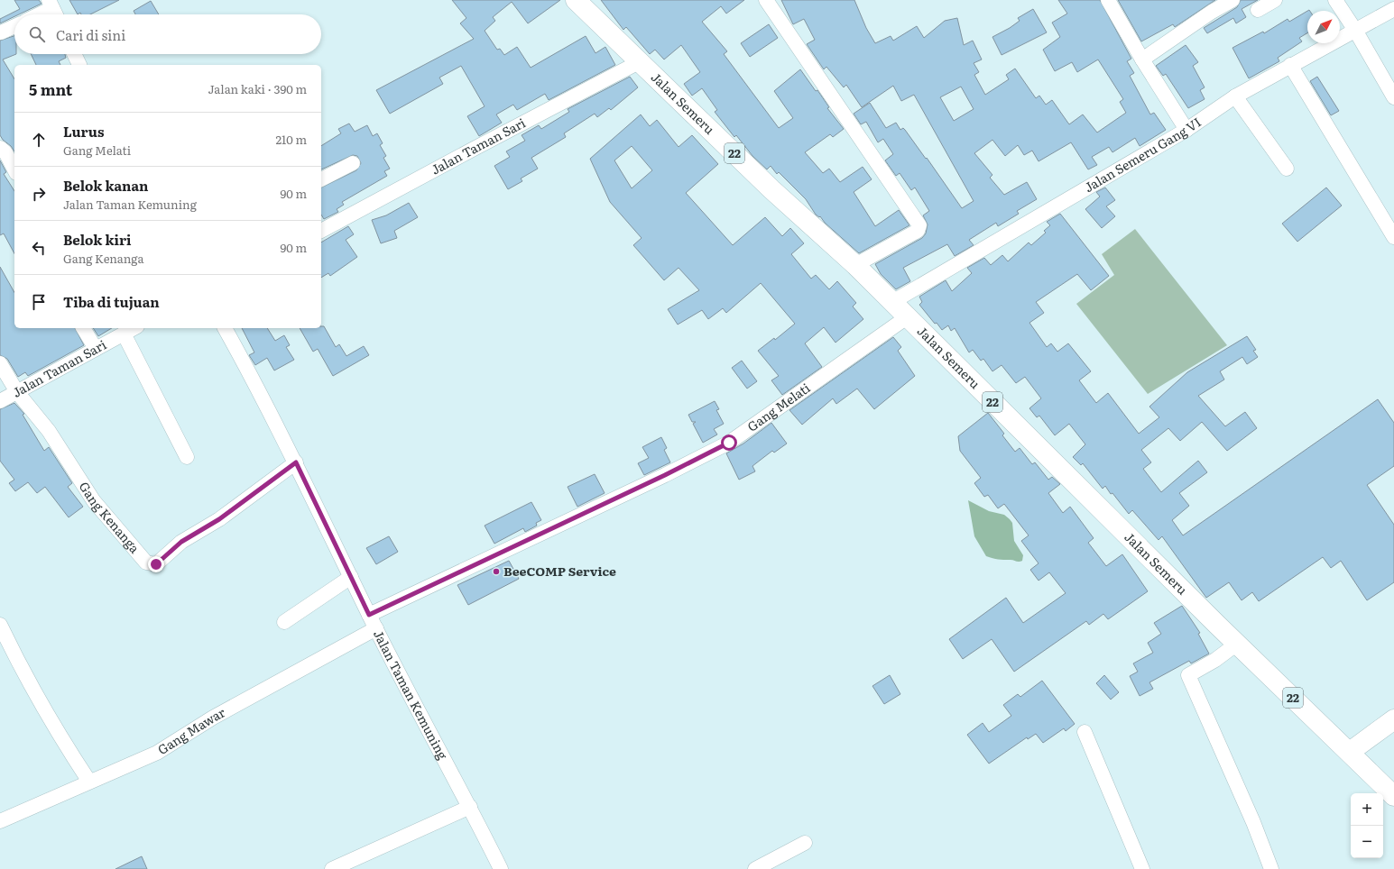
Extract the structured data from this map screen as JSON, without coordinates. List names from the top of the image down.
{
  "streets": {
    "main road": ["Jalan Semeru", "22"],
    "street": [
      "Jalan Taman Sari",
      "Jalan Semeru Gang VI",
      "Gang Melati",
      "Gang Kenanga",
      "Jalan Taman Kemuning",
      "Gang Mawar"
    ]
  },
  "crossings": [
    ["Jalan Semeru", "Jalan Taman Sari"],
    ["Jalan Semeru", "Jalan Semeru Gang VI"],
    ["Jalan Semeru", "Gang Melati"],
    ["Jalan Taman Sari", "Gang Kenanga"],
    ["Gang Melati", "Jalan Taman Kemuning"],
    ["Gang Kenanga", "Jalan Taman Kemuning"],
    ["Jalan Taman Kemuning", "Gang Mawar"]
  ],
  "places": ["BeeCOMP Service"],
  "north": "top right",
  "page": {
    "search": "Cari di sini",
    "heading": ["5 mnt", "Jalan kaki · 390 m"],
    "list": [
      ["Lurus", "Gang Melati", "210 m"],
      ["Belok kanan", "Jalan Taman Kemuning", "90 m"],
      ["Belok kiri", "Gang Kenanga", "90 m"],
      "Tiba di tujuan"
    ],
    "map_buttons": ["+", "−"]
  }
}
